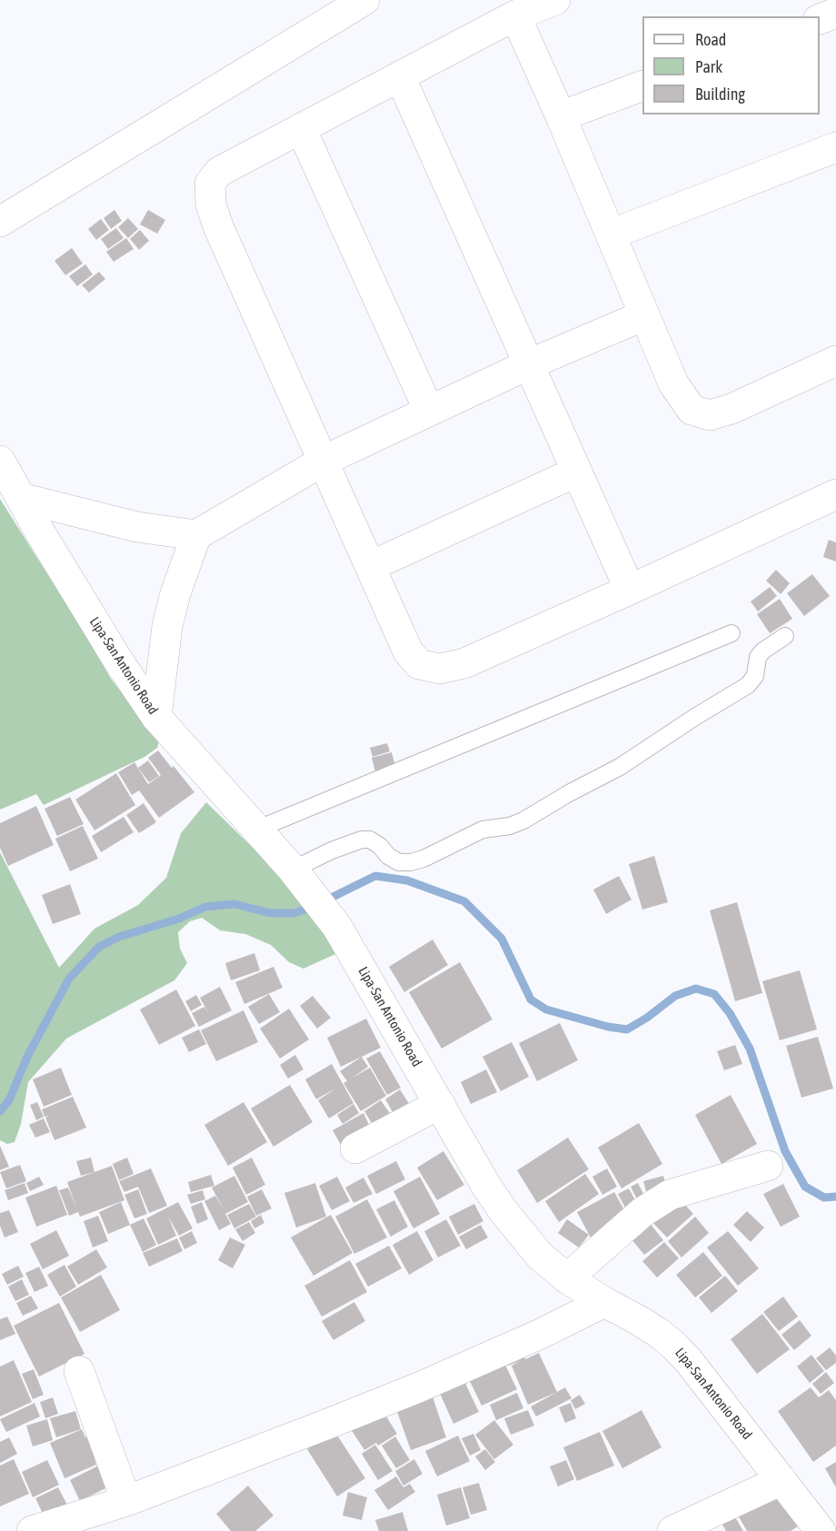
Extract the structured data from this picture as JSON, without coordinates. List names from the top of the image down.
{
  "streets": {
    "street": ["Lipa-San Antonio Road"]
  },
  "legend": ["Road", "Park", "Building"]
}
